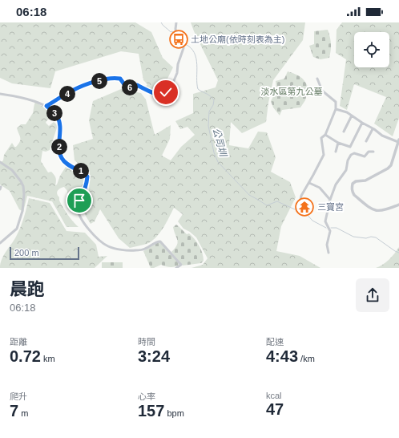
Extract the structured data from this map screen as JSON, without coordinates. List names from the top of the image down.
{
  "water": ["公司圳"],
  "parks": ["淡水區第九公墓"],
  "places": {
    "bus stop": ["土地公廟(依時刻表為主)"],
    "temple": ["三寶宮"]
  },
  "scale_bar": "200 m",
  "page": {
    "status": "06:18",
    "pins": [
      "5",
      "6",
      "4",
      "3",
      "2",
      "1"
    ],
    "scale": "200 m",
    "heading": ["晨跑", "06:18"],
    "stats": [
      ["距離", "0.72 km"],
      ["時間", "3:24"],
      ["配速", "4:43 /km"],
      ["爬升", "7 m"],
      ["心率", "157 bpm"],
      ["kcal", "47"]
    ]
  }
}
